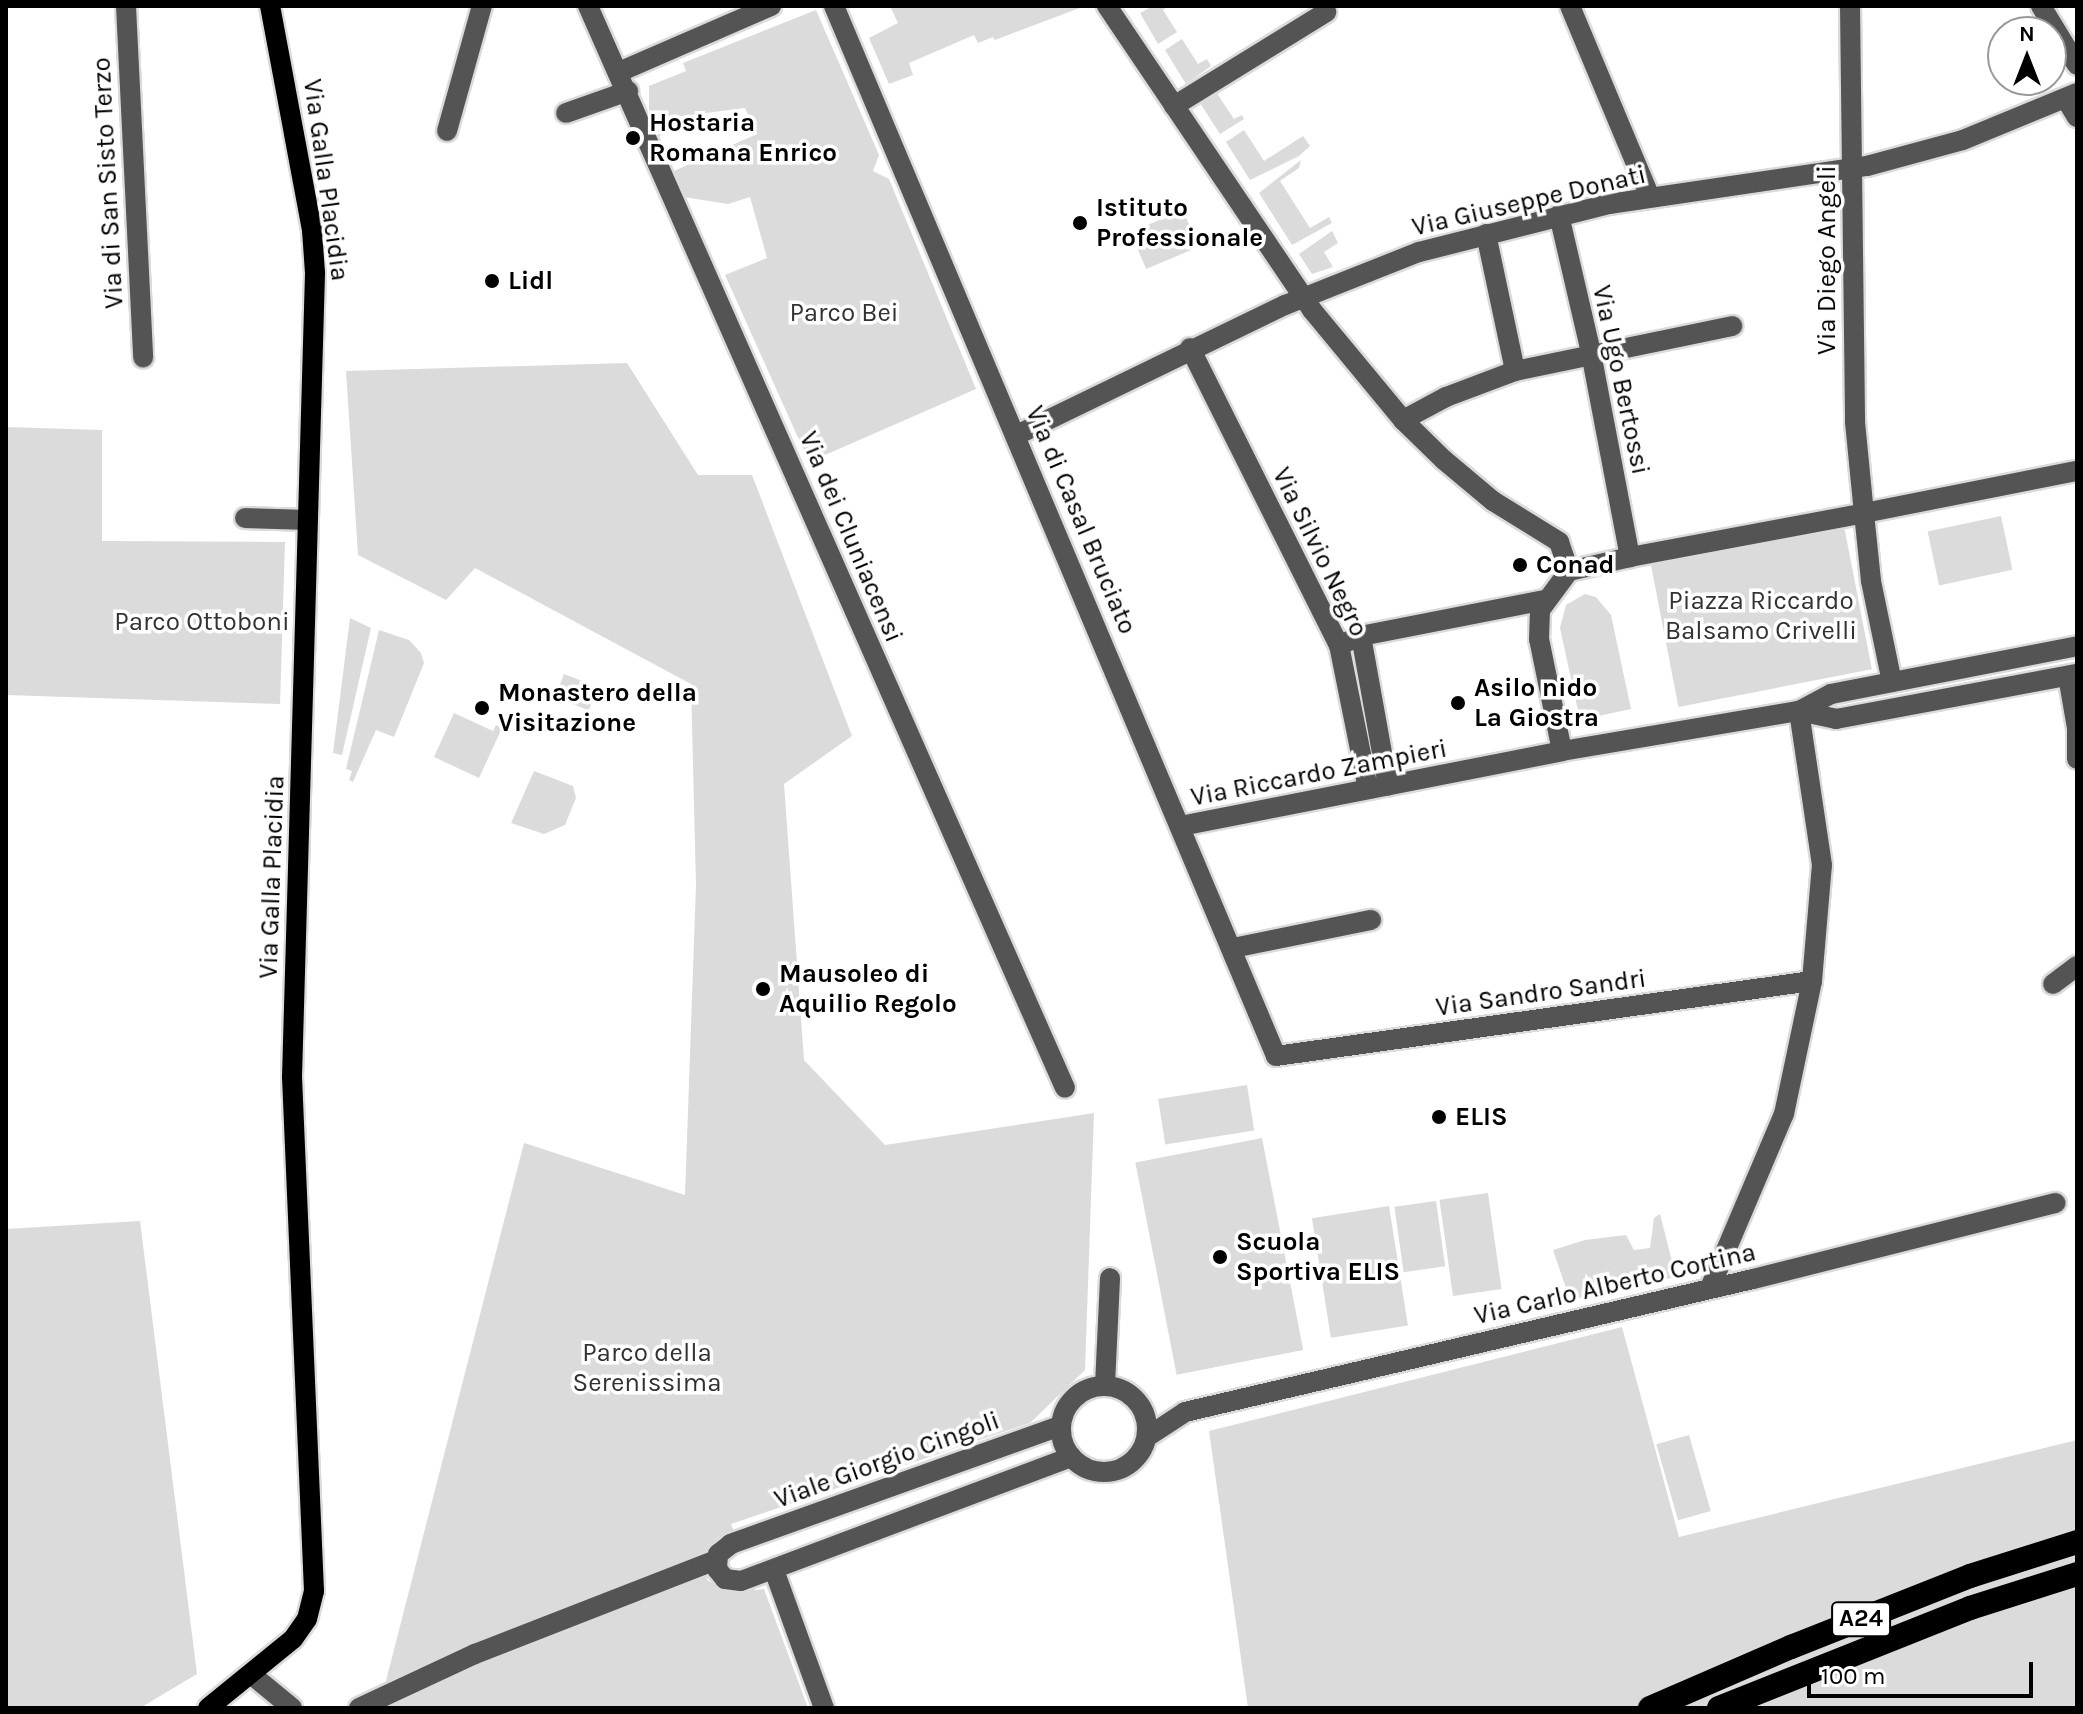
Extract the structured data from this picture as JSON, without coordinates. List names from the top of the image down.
{
  "streets": {
    "highway": ["A24"],
    "main road": ["Via Galla Placidia"],
    "street": [
      "Via di San Sisto Terzo",
      "Via Giuseppe Donati",
      "Via Diego Angeli",
      "Via Ugo Bertossi",
      "Via di Casal Bruciato",
      "Via dei Cluniacensi",
      "Via Silvio Negro",
      "Via Riccardo Zampieri",
      "Via Sandro Sandri",
      "Via Carlo Alberto Cortina",
      "Viale Giorgio Cingoli"
    ]
  },
  "crossings": [
    ["Via Giuseppe Donati", "Via Diego Angeli"],
    ["Via Giuseppe Donati", "Via Ugo Bertossi"],
    ["Via Giuseppe Donati", "Via di Casal Bruciato"],
    ["Via Giuseppe Donati", "Via Silvio Negro"],
    ["Via di Casal Bruciato", "Via Riccardo Zampieri"],
    ["Via di Casal Bruciato", "Via Sandro Sandri"],
    ["Via Silvio Negro", "Via Riccardo Zampieri"],
    ["Via Carlo Alberto Cortina", "Viale Giorgio Cingoli"]
  ],
  "parks": [
    "Parco Bei",
    "Piazza Riccardo Balsamo Crivelli",
    "Parco Ottoboni",
    "Parco della Serenissima"
  ],
  "places": [
    "Hostaria Romana Enrico",
    "Istituto Professionale",
    "Lidl",
    "Conad",
    "Asilo nido La Giostra",
    "Monastero della Visitazione",
    "Mausoleo di Aquilio Regolo",
    "ELIS",
    "Scuola Sportiva ELIS"
  ],
  "scale_bar": "100 m",
  "north": "top"
}
